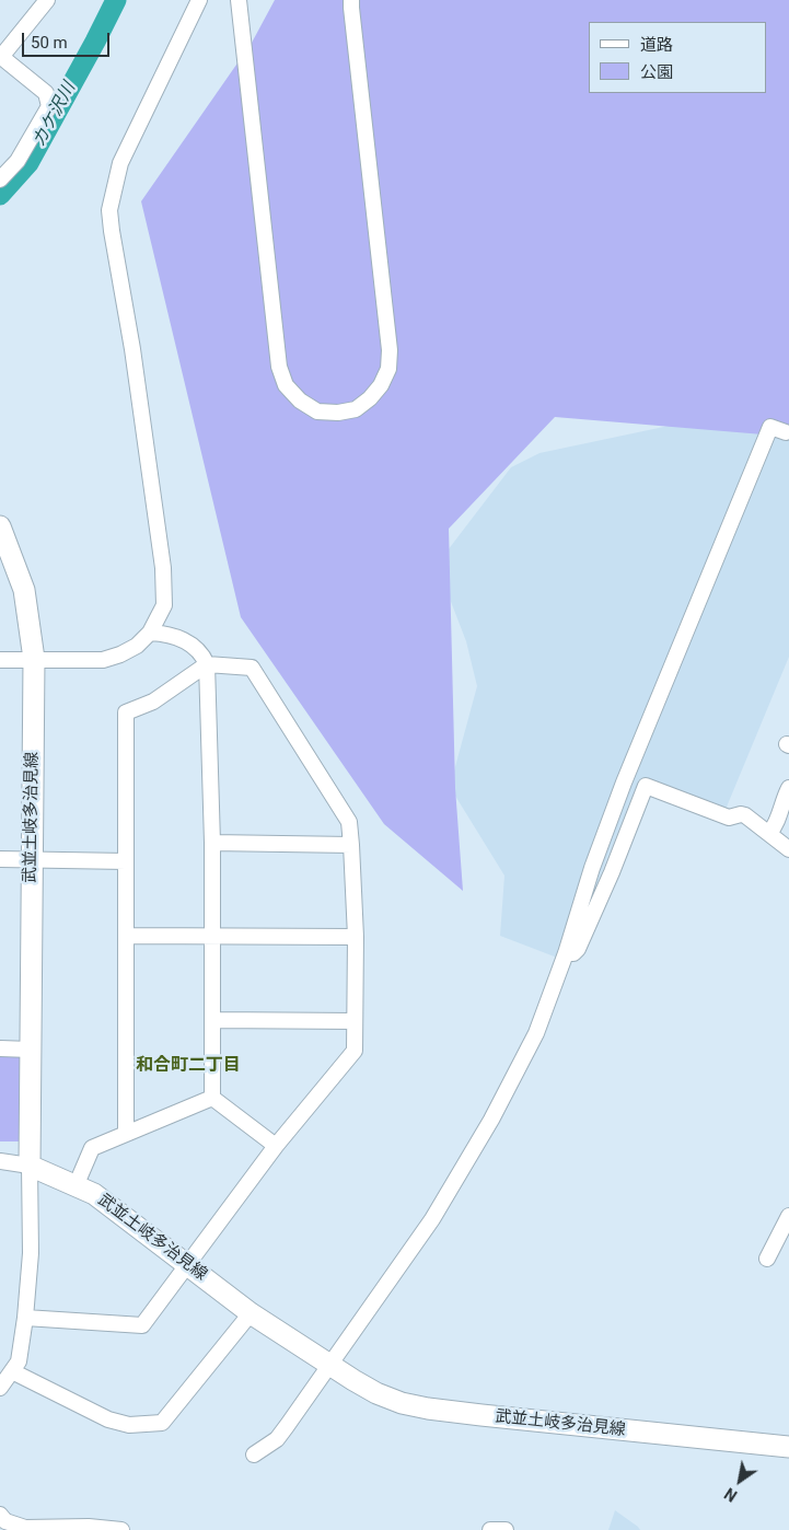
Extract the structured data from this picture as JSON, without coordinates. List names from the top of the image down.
{
  "streets": {
    "main road": ["武並土岐多治見線"]
  },
  "districts": ["和合町二丁目"],
  "water": ["カケ沢川"],
  "legend": ["道路", "公園"],
  "scale_bar": "50 m",
  "north": "bottom left"
}
